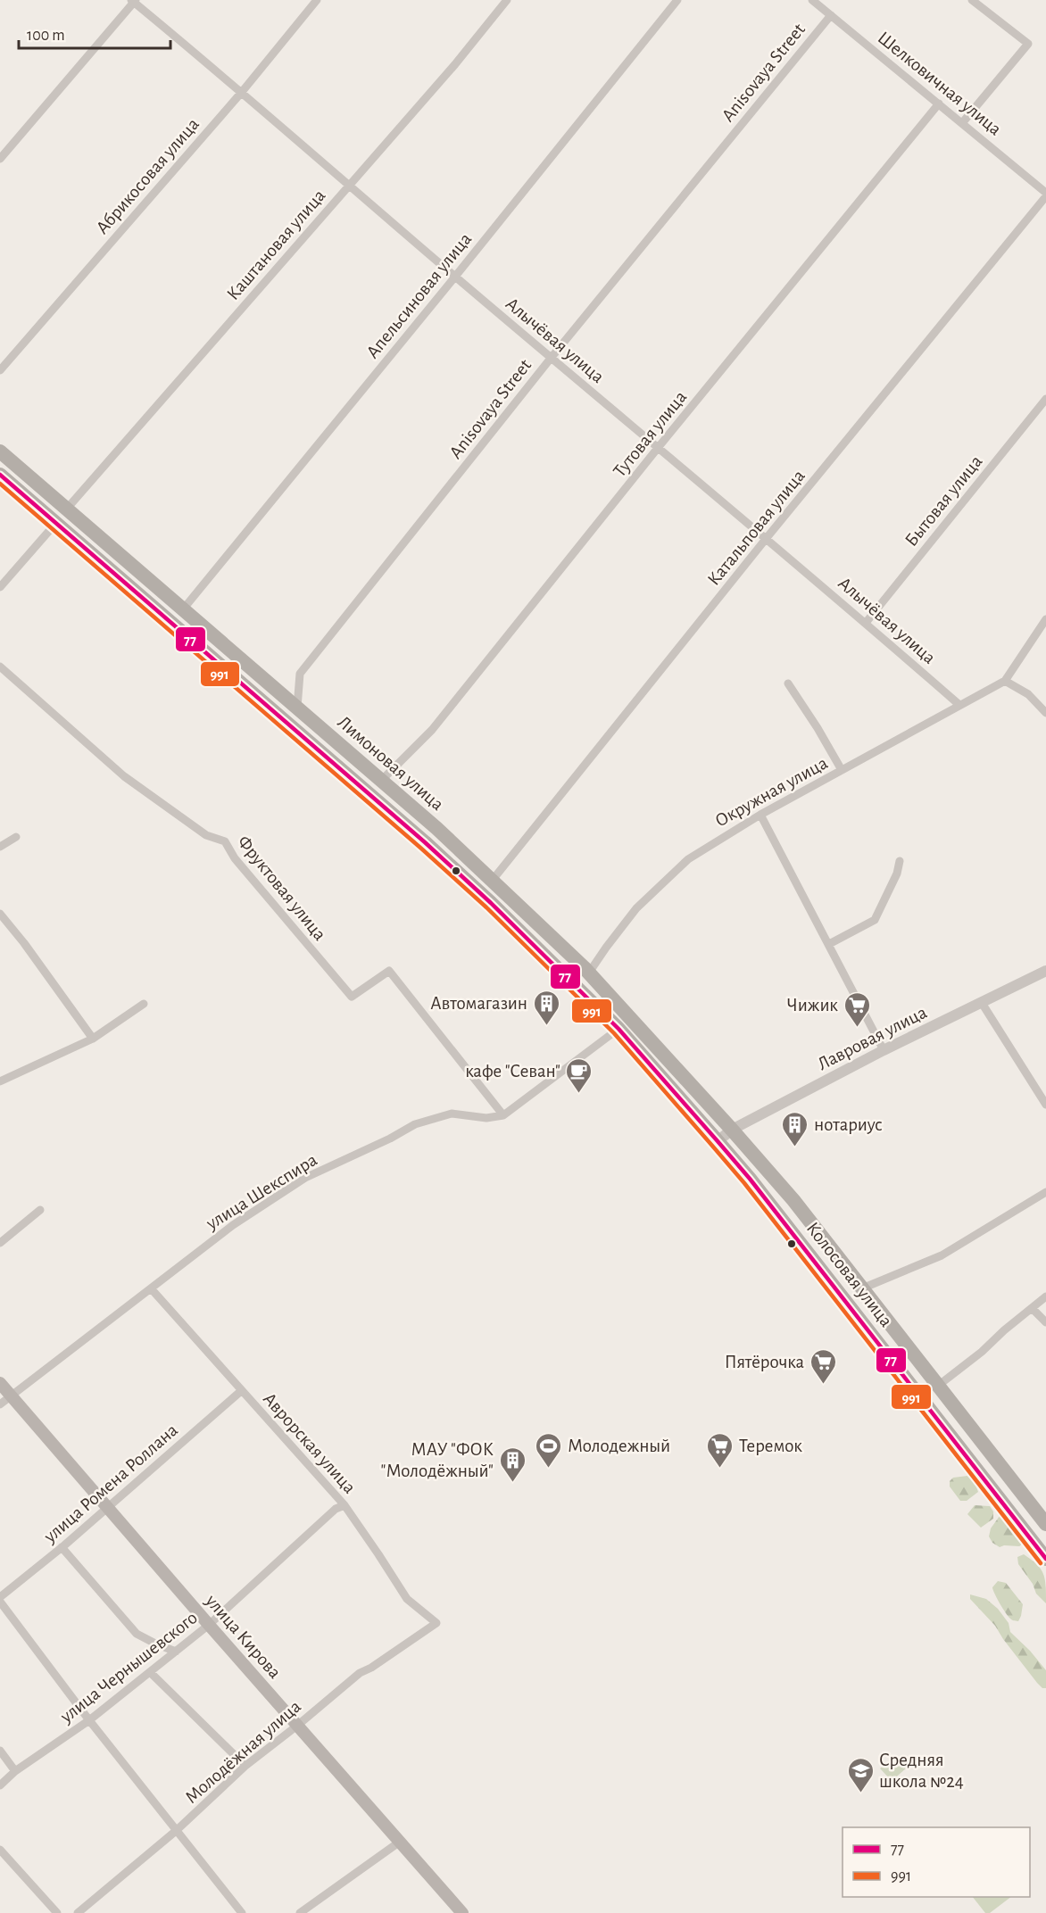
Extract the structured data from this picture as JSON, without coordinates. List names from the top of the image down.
{
  "streets": {
    "highway": ["Лимоновая улица", "Колосовая улица"],
    "main road": ["улица Кирова"],
    "street": [
      "Anisovaya Street",
      "Шелковичная улица",
      "Абрикосовая улица",
      "Каштановая улица",
      "Апельсиновая улица",
      "Алычёвая улица",
      "Тутовая улица",
      "Бытовая улица",
      "Катальповая улица",
      "Окружная улица",
      "Фруктовая улица",
      "Лавровая улица",
      "улица Шекспира",
      "Аврорская улица",
      "улица Ромена Роллана",
      "улица Чернышевского",
      "Молодёжная улица"
    ]
  },
  "crossings": [
    ["Anisovaya Street", "Шелковичная улица"],
    ["Anisovaya Street", "Алычёвая улица"],
    ["Anisovaya Street", "Лимоновая улица"],
    ["Шелковичная улица", "Тутовая улица"],
    ["Абрикосовая улица", "Алычёвая улица"],
    ["Каштановая улица", "Алычёвая улица"],
    ["Каштановая улица", "Лимоновая улица"],
    ["Апельсиновая улица", "Алычёвая улица"],
    ["Апельсиновая улица", "Лимоновая улица"],
    ["Алычёвая улица", "Тутовая улица"],
    ["Алычёвая улица", "Бытовая улица"],
    ["Алычёвая улица", "Катальповая улица"],
    ["Алычёвая улица", "Окружная улица"],
    ["Тутовая улица", "Лимоновая улица"],
    ["Катальповая улица", "Лимоновая улица"],
    ["Лимоновая улица", "Окружная улица"],
    ["Лимоновая улица", "Лавровая улица"],
    ["Лимоновая улица", "Колосовая улица"],
    ["Фруктовая улица", "улица Шекспира"],
    ["Лавровая улица", "Колосовая улица"],
    ["улица Шекспира", "Аврорская улица"],
    ["улица Шекспира", "улица Кирова"],
    ["Аврорская улица", "улица Ромена Роллана"],
    ["Аврорская улица", "улица Чернышевского"],
    ["Аврорская улица", "Молодёжная улица"],
    ["улица Ромена Роллана", "улица Кирова"],
    ["улица Кирова", "улица Чернышевского"],
    ["улица Кирова", "Молодёжная улица"]
  ],
  "places": {
    "building": ["Автомагазин", "нотариус", "МАУ \"ФОК \"Молодёжный\""],
    "supermarket": ["Чижик", "Пятёрочка", "Теремок"],
    "cafe": ["кафе \"Севан\""],
    "sports": ["Молодежный"],
    "school or university": ["Средняя школа №24"]
  },
  "lines": ["transit line 77", "transit line 991"],
  "legend": ["77", "991"],
  "scale_bar": "100 m"
}
